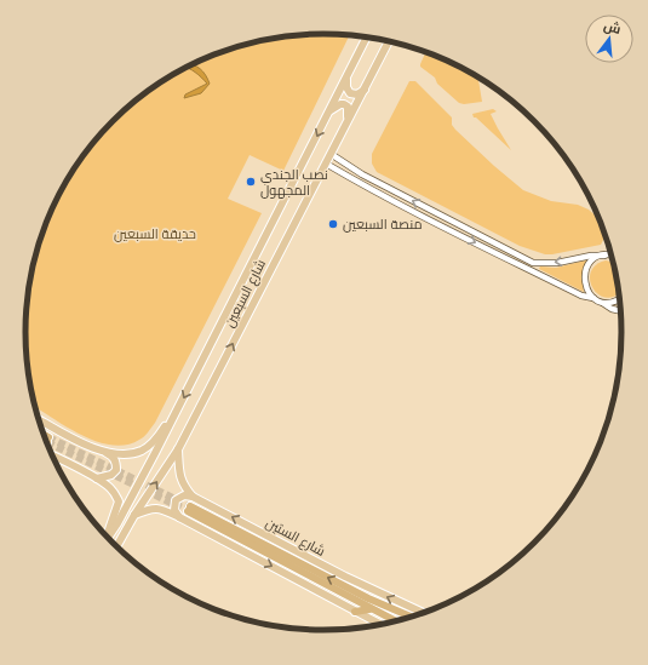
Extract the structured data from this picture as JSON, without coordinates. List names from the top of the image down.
{
  "streets": {
    "highway": ["شارع الستين"],
    "main road": ["شارع السبعين"]
  },
  "crossings": [
    ["شارع السبعين", "شارع الستين"]
  ],
  "parks": ["حديقة السبعين"],
  "places": ["نصب الجندي المجهول", "منصة السبعين"],
  "north": "top"
}
